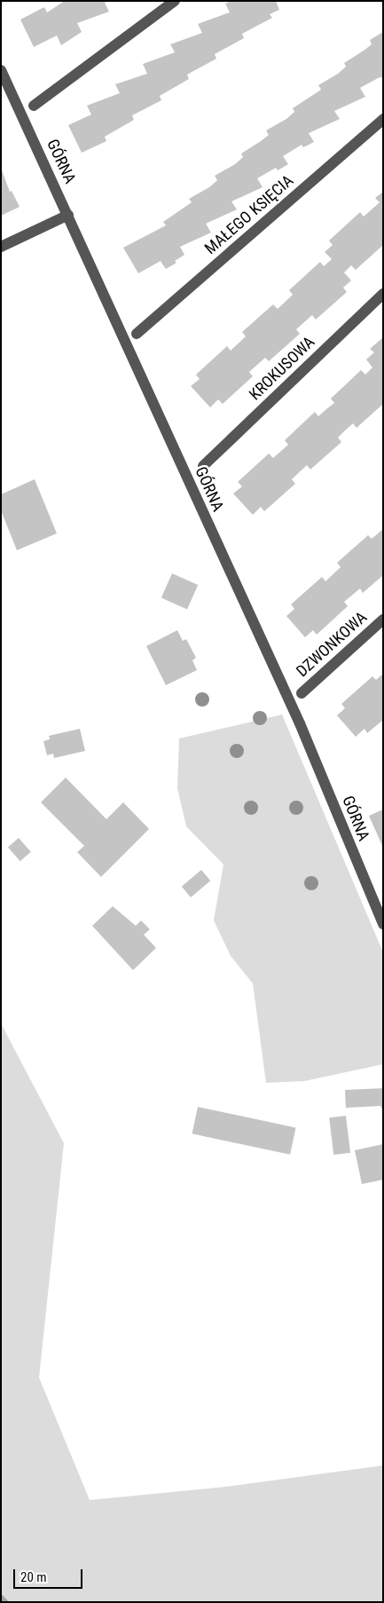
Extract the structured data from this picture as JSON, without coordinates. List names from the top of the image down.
{
  "streets": {
    "street": [
      "GÓRNA",
      "MAŁEGO KSIĘCIA",
      "KROKUSOWA",
      "DZWONKOWA"
    ]
  },
  "scale_bar": "20 m"
}
